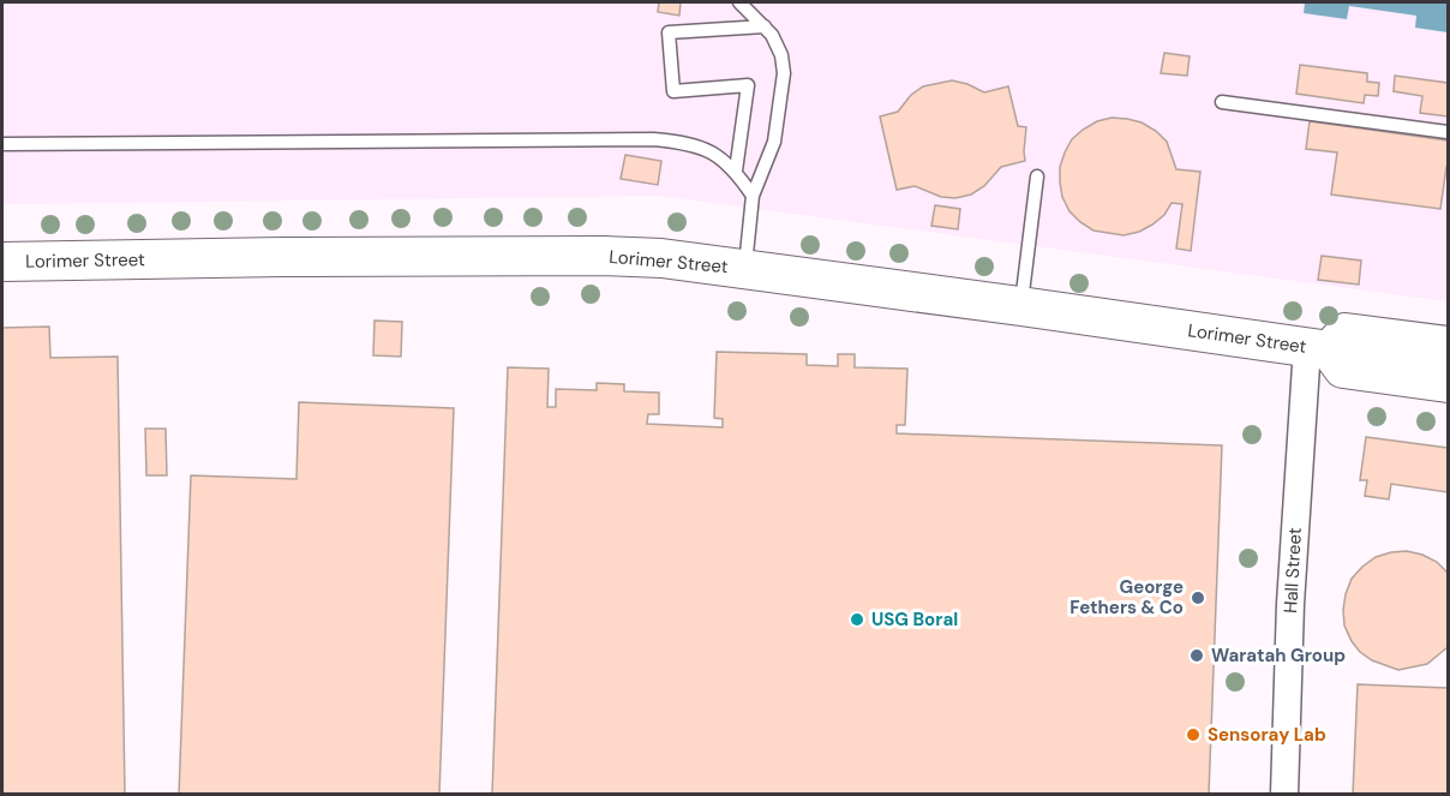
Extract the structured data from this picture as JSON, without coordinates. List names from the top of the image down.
{
  "streets": {
    "main road": ["Lorimer Street"],
    "street": ["Hall Street"]
  },
  "crossings": [
    ["Lorimer Street", "Hall Street"]
  ],
  "places": [
    "George Fethers & Co",
    "USG Boral",
    "Waratah Group",
    "Sensoray Lab"
  ]
}
